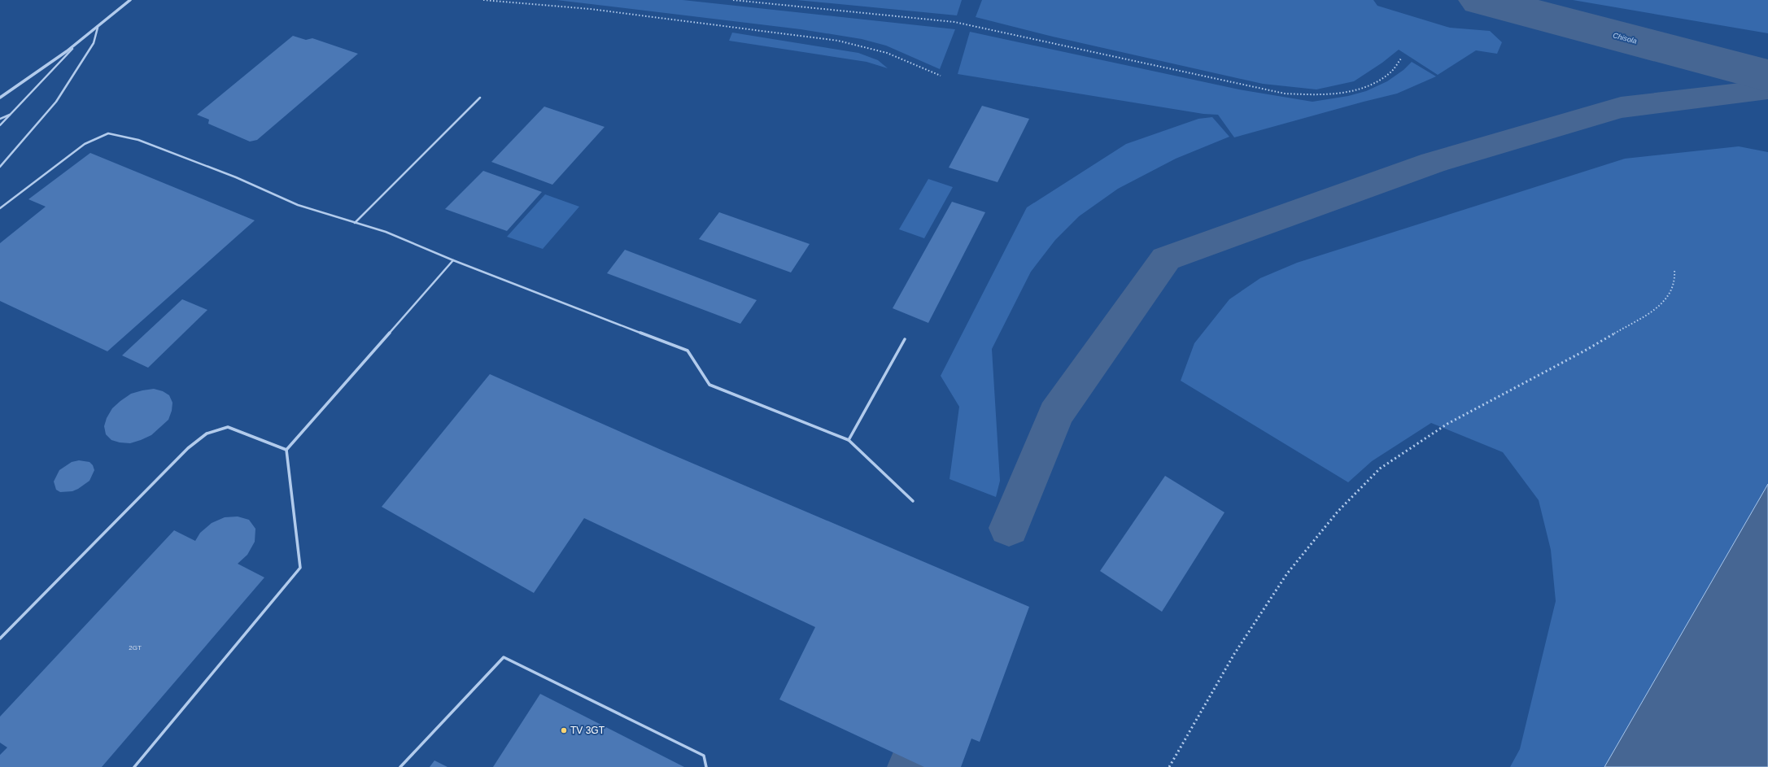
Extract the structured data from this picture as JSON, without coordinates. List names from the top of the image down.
{
  "water": ["Chisola"],
  "places": ["TV 3GT"],
  "house_numbers": ["2GT"]
}
